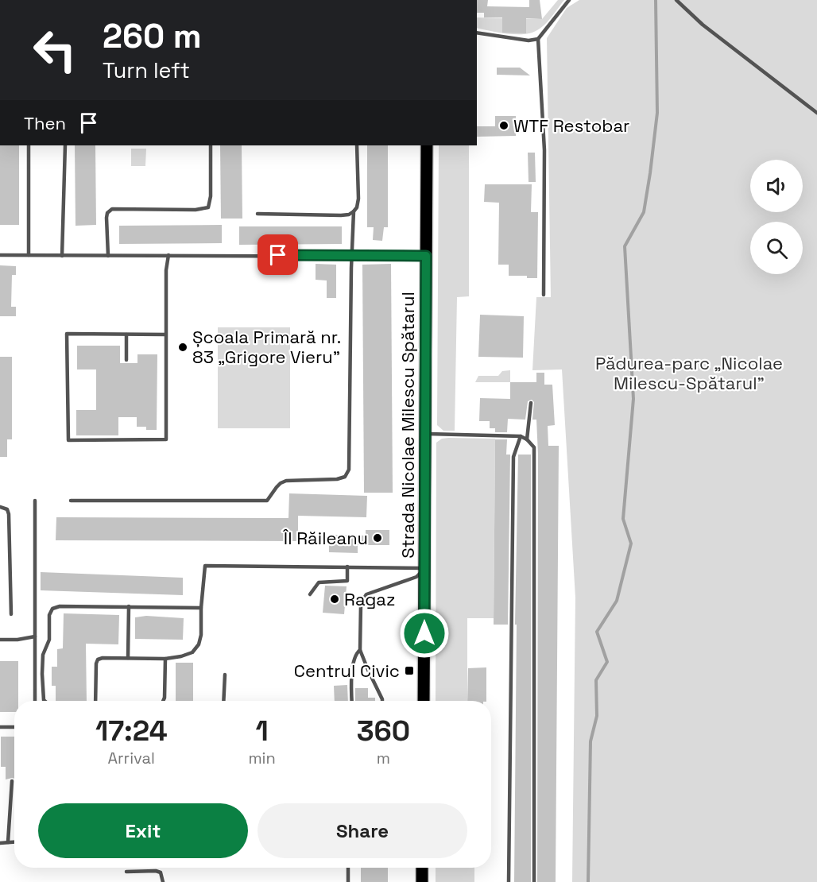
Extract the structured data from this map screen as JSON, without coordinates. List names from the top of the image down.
{
  "streets": {
    "main road": ["Strada Nicolae Milescu Spătarul"]
  },
  "parks": ["Pădurea-parc „Nicolae Milescu-Spătarul”"],
  "places": {
    "other": [
      "WTF Restobar",
      "Școala Primară nr. 83 „Grigore Vieru”",
      "ÎI Răileanu",
      "Ragaz"
    ],
    "transit": ["Centrul Civic"]
  },
  "page": {
    "turn": ["260 m", "Turn left"],
    "then": "Then",
    "eta": [
      "17:24",
      "Arrival",
      "1",
      "min",
      "360",
      "m"
    ],
    "buttons": ["Exit", "Share"]
  }
}
